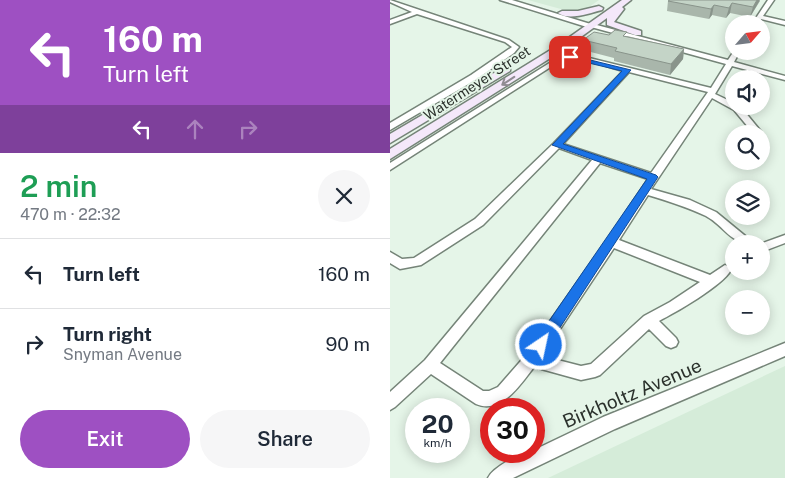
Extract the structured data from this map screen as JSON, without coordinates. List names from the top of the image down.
{
  "streets": {
    "main road": ["Watermeyer Street"],
    "street": ["Birkholtz Avenue"]
  },
  "north": "top right",
  "page": {
    "turn": ["160 m", "Turn left"],
    "map_buttons": ["+", "−"],
    "heading": ["2 min", "470 m · 22:32"],
    "list": [
      {
        "name": "Turn left",
        "value": "160 m"
      },
      {
        "name": "Turn right",
        "note": "Snyman Avenue",
        "value": "90 m"
      }
    ],
    "speed": "20 km/h",
    "limit": "30",
    "buttons": ["Exit", "Share"]
  }
}
